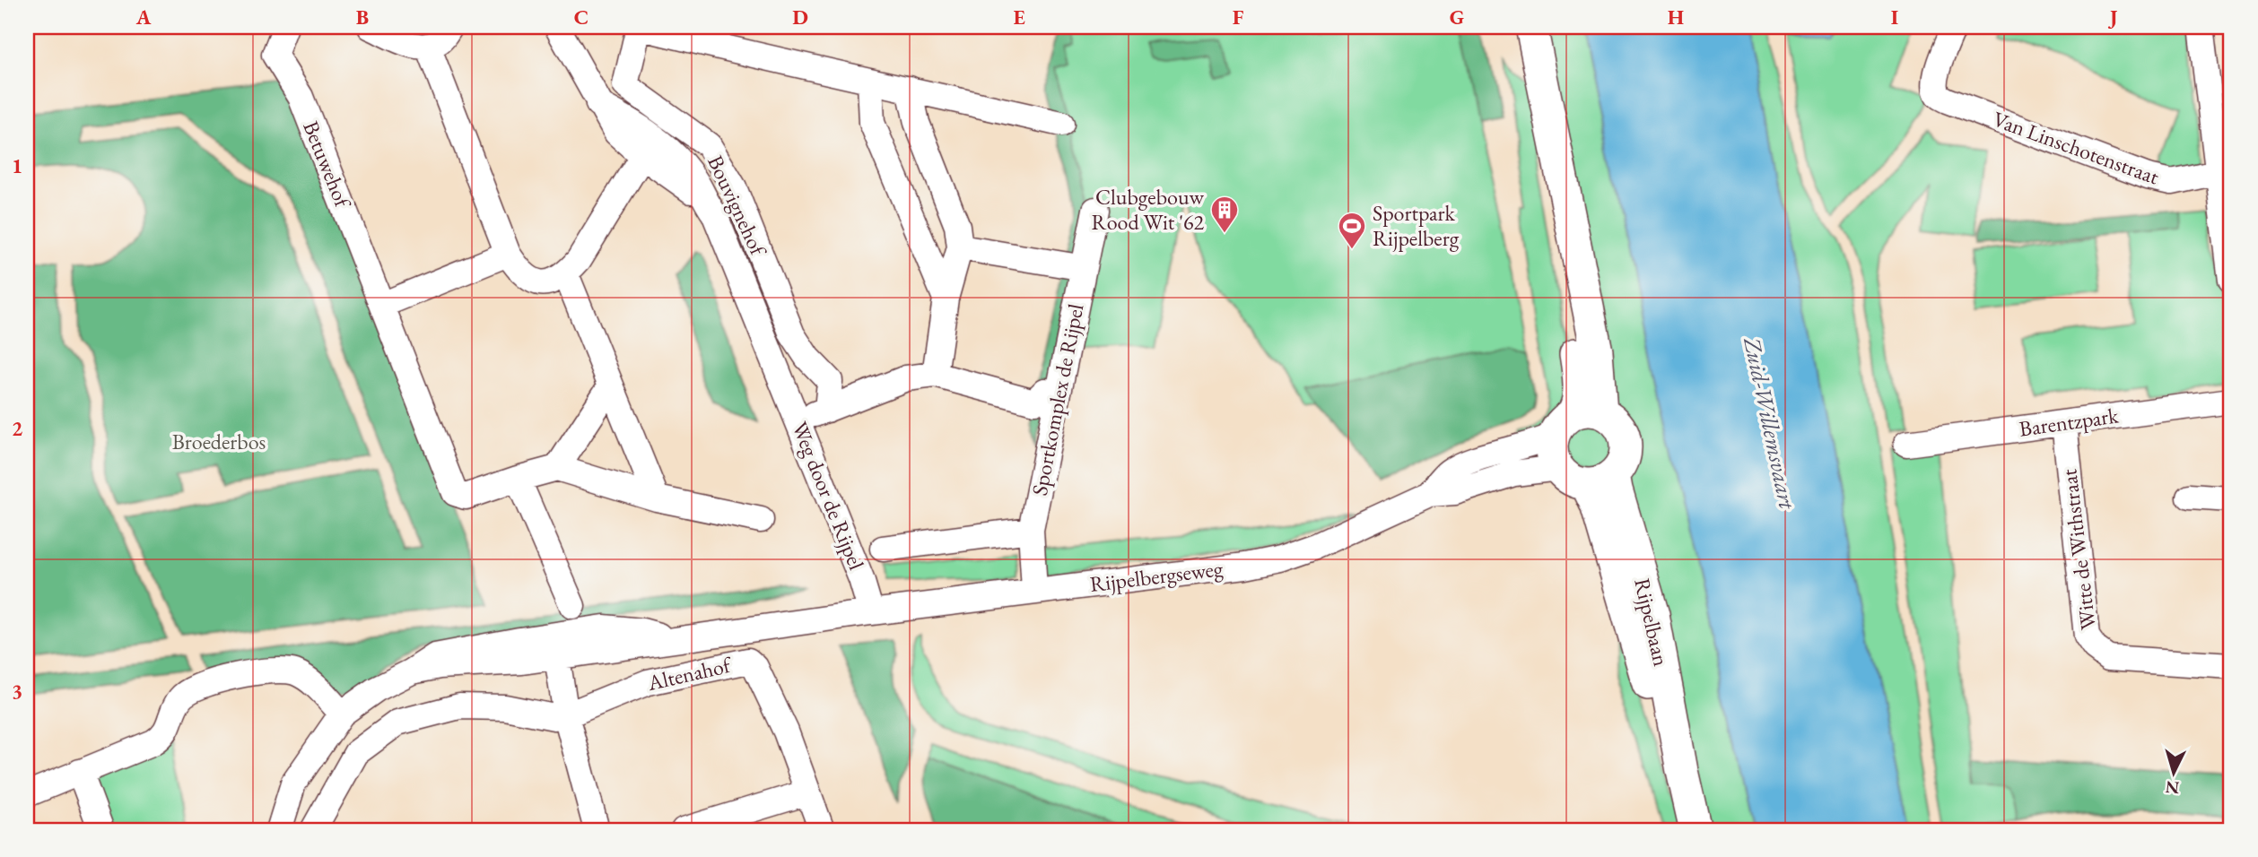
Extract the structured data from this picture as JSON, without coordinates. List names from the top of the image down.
{
  "streets": {
    "main road": ["Rijpelbaan"],
    "street": [
      "Van Linschotenstraat",
      "Betuwehof",
      "Bouvignehof",
      "Sportkomplex de Rijpel",
      "Barentzpark",
      "Weg door de Rijpel",
      "Witte de Withstraat",
      "Rijpelbergseweg",
      "Altenahof"
    ]
  },
  "crossings": [
    ["Sportkomplex de Rijpel", "Rijpelbergseweg"],
    ["Barentzpark", "Witte de Withstraat"],
    ["Weg door de Rijpel", "Rijpelbergseweg"],
    ["Rijpelbergseweg", "Rijpelbaan"]
  ],
  "water": ["Zuid-Willemsvaart"],
  "parks": ["Broederbos"],
  "places": {
    "building": ["Clubgebouw Rood Wit '62"],
    "sports": ["Sportpark Rijpelberg"]
  },
  "north": "bottom",
  "grid": {
    "columns": [
      "A",
      "B",
      "C",
      "D",
      "E",
      "F",
      "G",
      "H",
      "I",
      "J"
    ],
    "rows": ["1", "2", "3"]
  }
}
